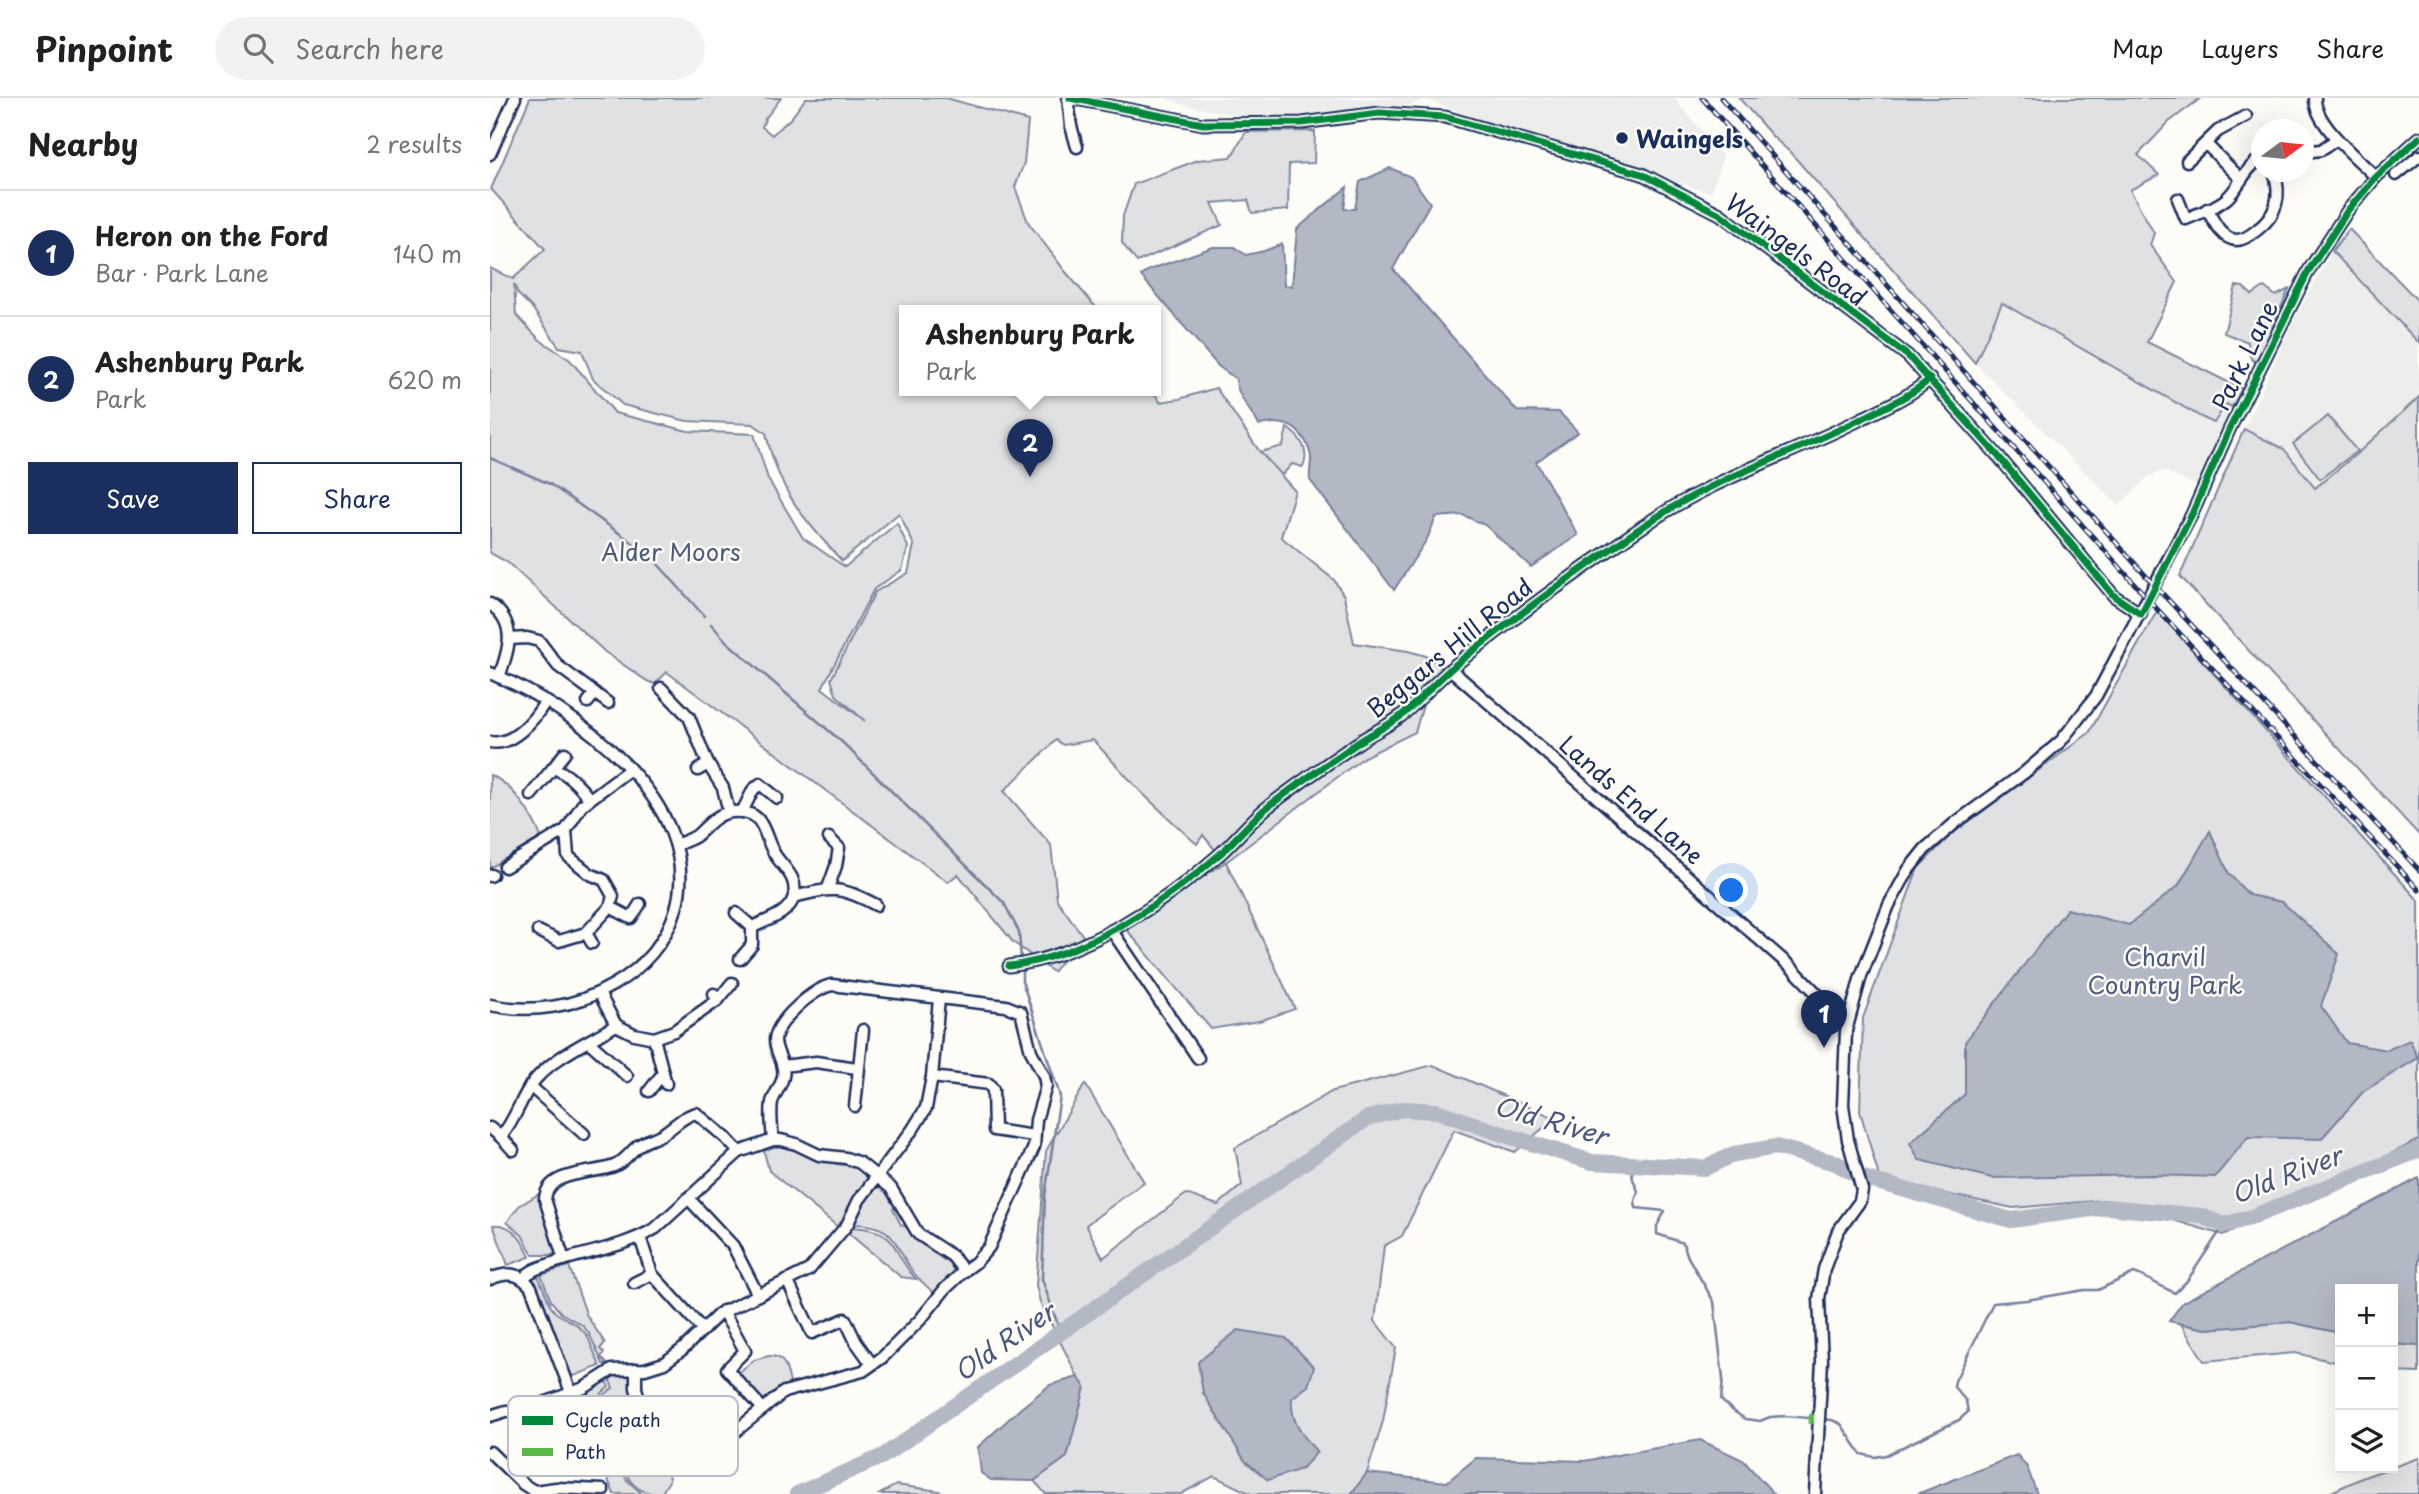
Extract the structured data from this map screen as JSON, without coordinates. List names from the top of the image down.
{
  "streets": {
    "street": [
      "Waingels Road",
      "Park Lane",
      "Beggars Hill Road",
      "Lands End Lane"
    ]
  },
  "crossings": [
    ["Waingels Road", "Park Lane"],
    ["Waingels Road", "Beggars Hill Road"],
    ["Park Lane", "Lands End Lane"],
    ["Beggars Hill Road", "Lands End Lane"]
  ],
  "water": ["Old River"],
  "parks": ["Alder Moors", "Charvil Country Park"],
  "places": ["Waingels"],
  "legend": ["Cycle path", "Path"],
  "north": "right",
  "page": {
    "header": "Pinpoint",
    "search": "Search here",
    "nav": ["Map", "Layers", "Share"],
    "heading": ["Nearby", "2 results"],
    "list": [
      {
        "mark": "1",
        "name": "Heron on the Ford",
        "note": "Bar · Park Lane",
        "value": "140 m"
      },
      {
        "mark": "2",
        "name": "Ashenbury Park",
        "note": "Park",
        "value": "620 m"
      }
    ],
    "popup": ["Ashenbury Park", "Park"],
    "pins": ["2", "1"],
    "buttons": ["Save", "Share"],
    "map_buttons": ["+", "−"]
  }
}
